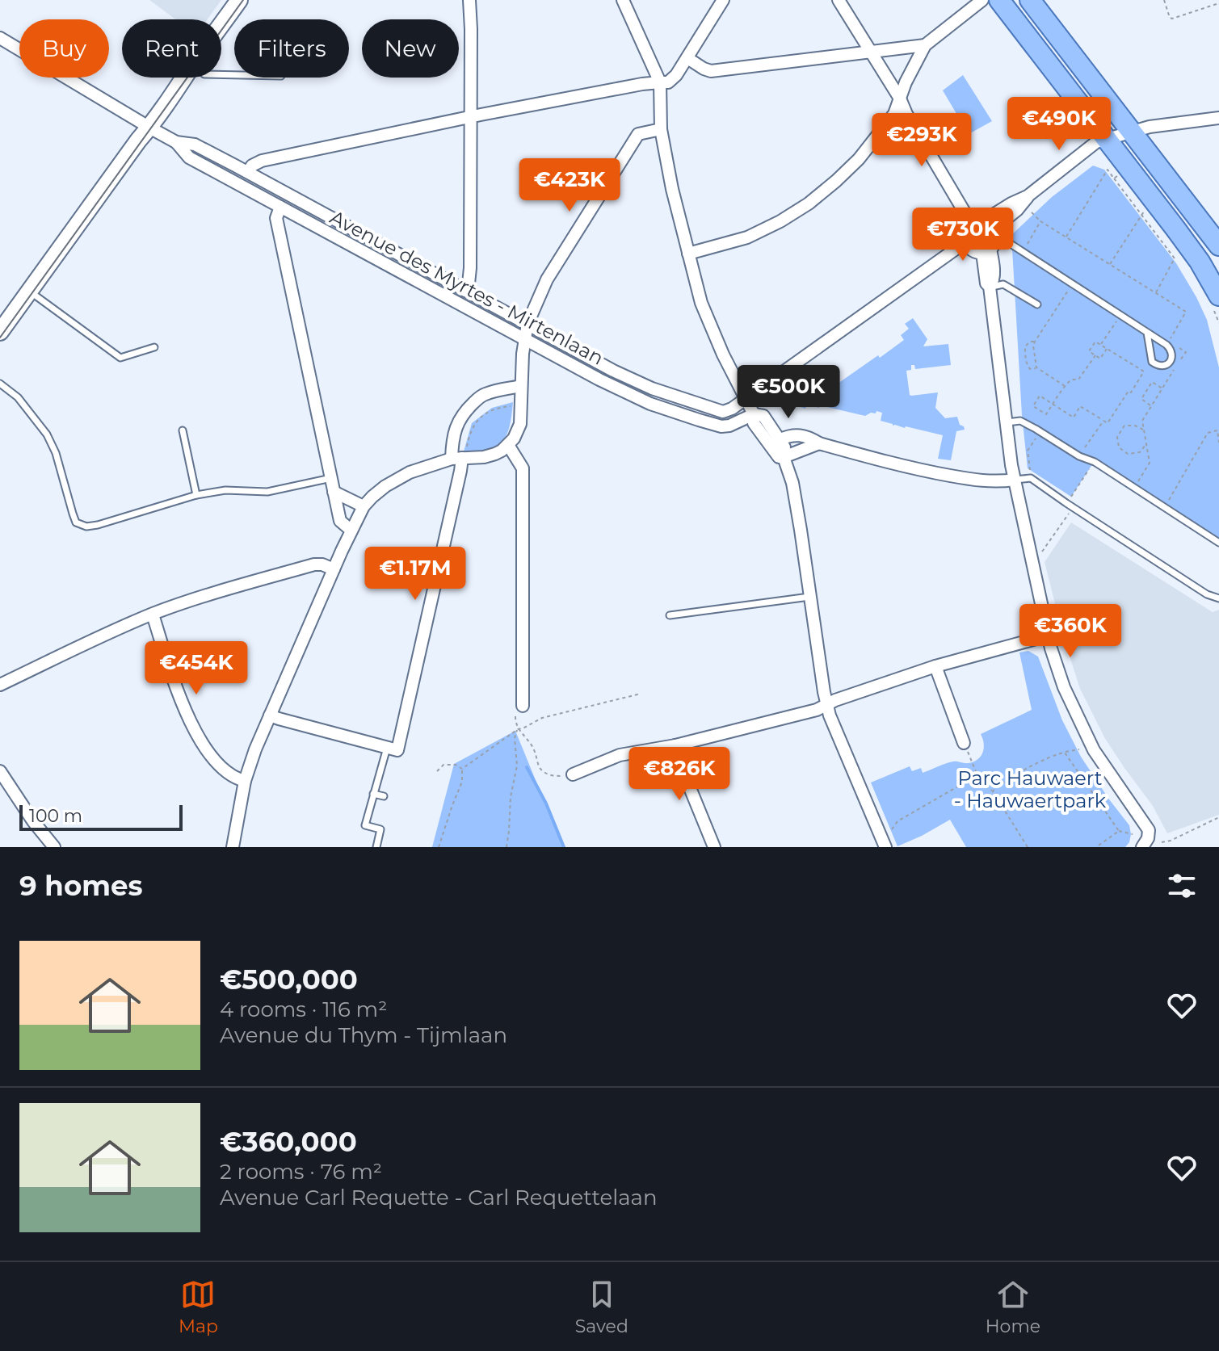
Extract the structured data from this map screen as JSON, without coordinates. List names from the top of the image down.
{
  "streets": {
    "street": ["Avenue des Myrtes - Mirtenlaan"]
  },
  "parks": ["Parc Hauwaert - Hauwaertpark"],
  "scale_bar": "100 m",
  "page": {
    "chip": [
      "Buy",
      "Rent",
      "Filters",
      "New"
    ],
    "price": [
      "€490K",
      "€293K",
      "€423K",
      "€730K",
      "€500K",
      "€1.17M",
      "€360K",
      "€454K",
      "€826K"
    ],
    "scale": "100 m",
    "heading": "9 homes",
    "list": [
      {
        "name": "€500,000",
        "note": "4 rooms · 116 m² · Avenue du Thym - Tijmlaan"
      },
      {
        "name": "€360,000",
        "note": "2 rooms · 76 m² · Avenue Carl Requette - Carl Requettelaan"
      }
    ],
    "tabs": ["Map", "Saved", "Home"]
  }
}
